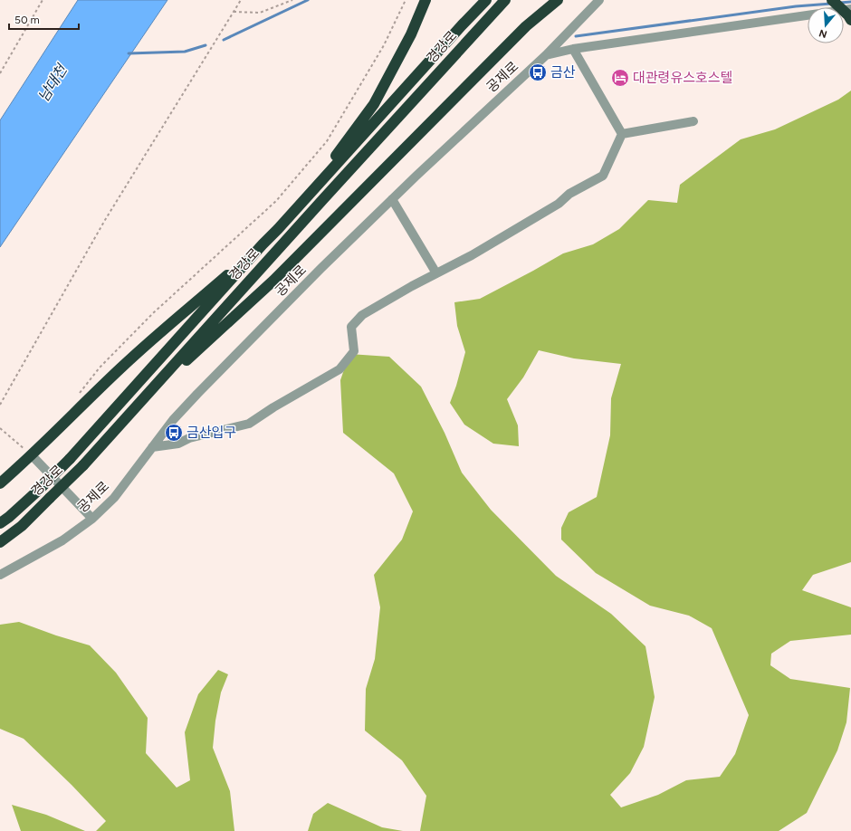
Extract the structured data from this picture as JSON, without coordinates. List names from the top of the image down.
{
  "streets": {
    "highway": ["경강로"],
    "street": ["공제로"]
  },
  "water": ["남대천"],
  "places": {
    "bus stop": ["금산", "금산입구"],
    "hotel": ["대관령유스호스텔"]
  },
  "scale_bar": "50 m",
  "north": "bottom"
}
